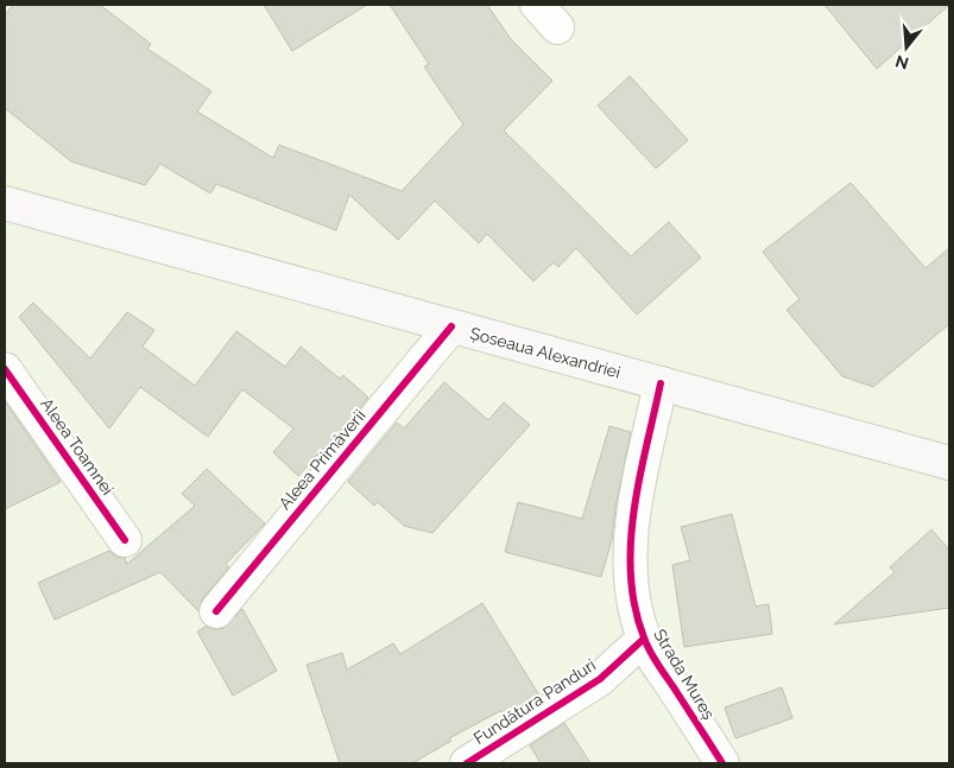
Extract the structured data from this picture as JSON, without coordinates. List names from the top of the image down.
{
  "streets": {
    "main road": ["Șoseaua Alexandriei"],
    "street": [
      "Aleea Toamnei",
      "Aleea Primăverii",
      "Strada Mureș",
      "Fundătura Panduri"
    ]
  },
  "crossings": [
    ["Șoseaua Alexandriei", "Aleea Primăverii"],
    ["Șoseaua Alexandriei", "Strada Mureș"],
    ["Strada Mureș", "Fundătura Panduri"]
  ],
  "north": "bottom"
}
